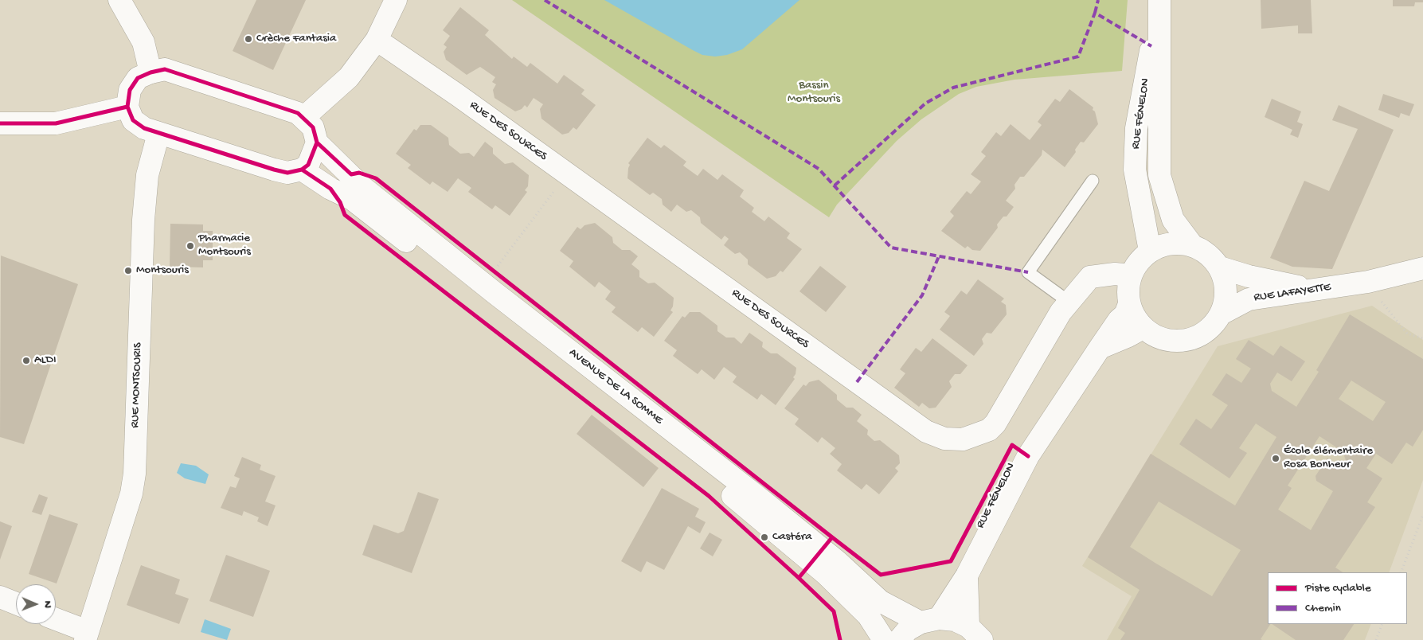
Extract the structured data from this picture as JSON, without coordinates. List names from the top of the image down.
{
  "streets": {
    "street": [
      "RUE FÉNELON",
      "RUE DES SOURCES",
      "RUE LAFAYETTE",
      "RUE MONTSOURIS",
      "AVENUE DE LA SOMME"
    ]
  },
  "crossings": [
    ["RUE FÉNELON", "RUE DES SOURCES"],
    ["RUE FÉNELON", "RUE LAFAYETTE"],
    ["RUE FÉNELON", "AVENUE DE LA SOMME"],
    ["RUE DES SOURCES", "RUE LAFAYETTE"]
  ],
  "parks": ["Bassin Montsouris"],
  "places": [
    "Crèche Fantasia",
    "Pharmacie Montsouris",
    "Montsouris",
    "ALDI",
    "École élémentaire Rosa Bonheur",
    "Castéra"
  ],
  "legend": ["Piste cyclable", "Chemin"],
  "north": "right"
}
